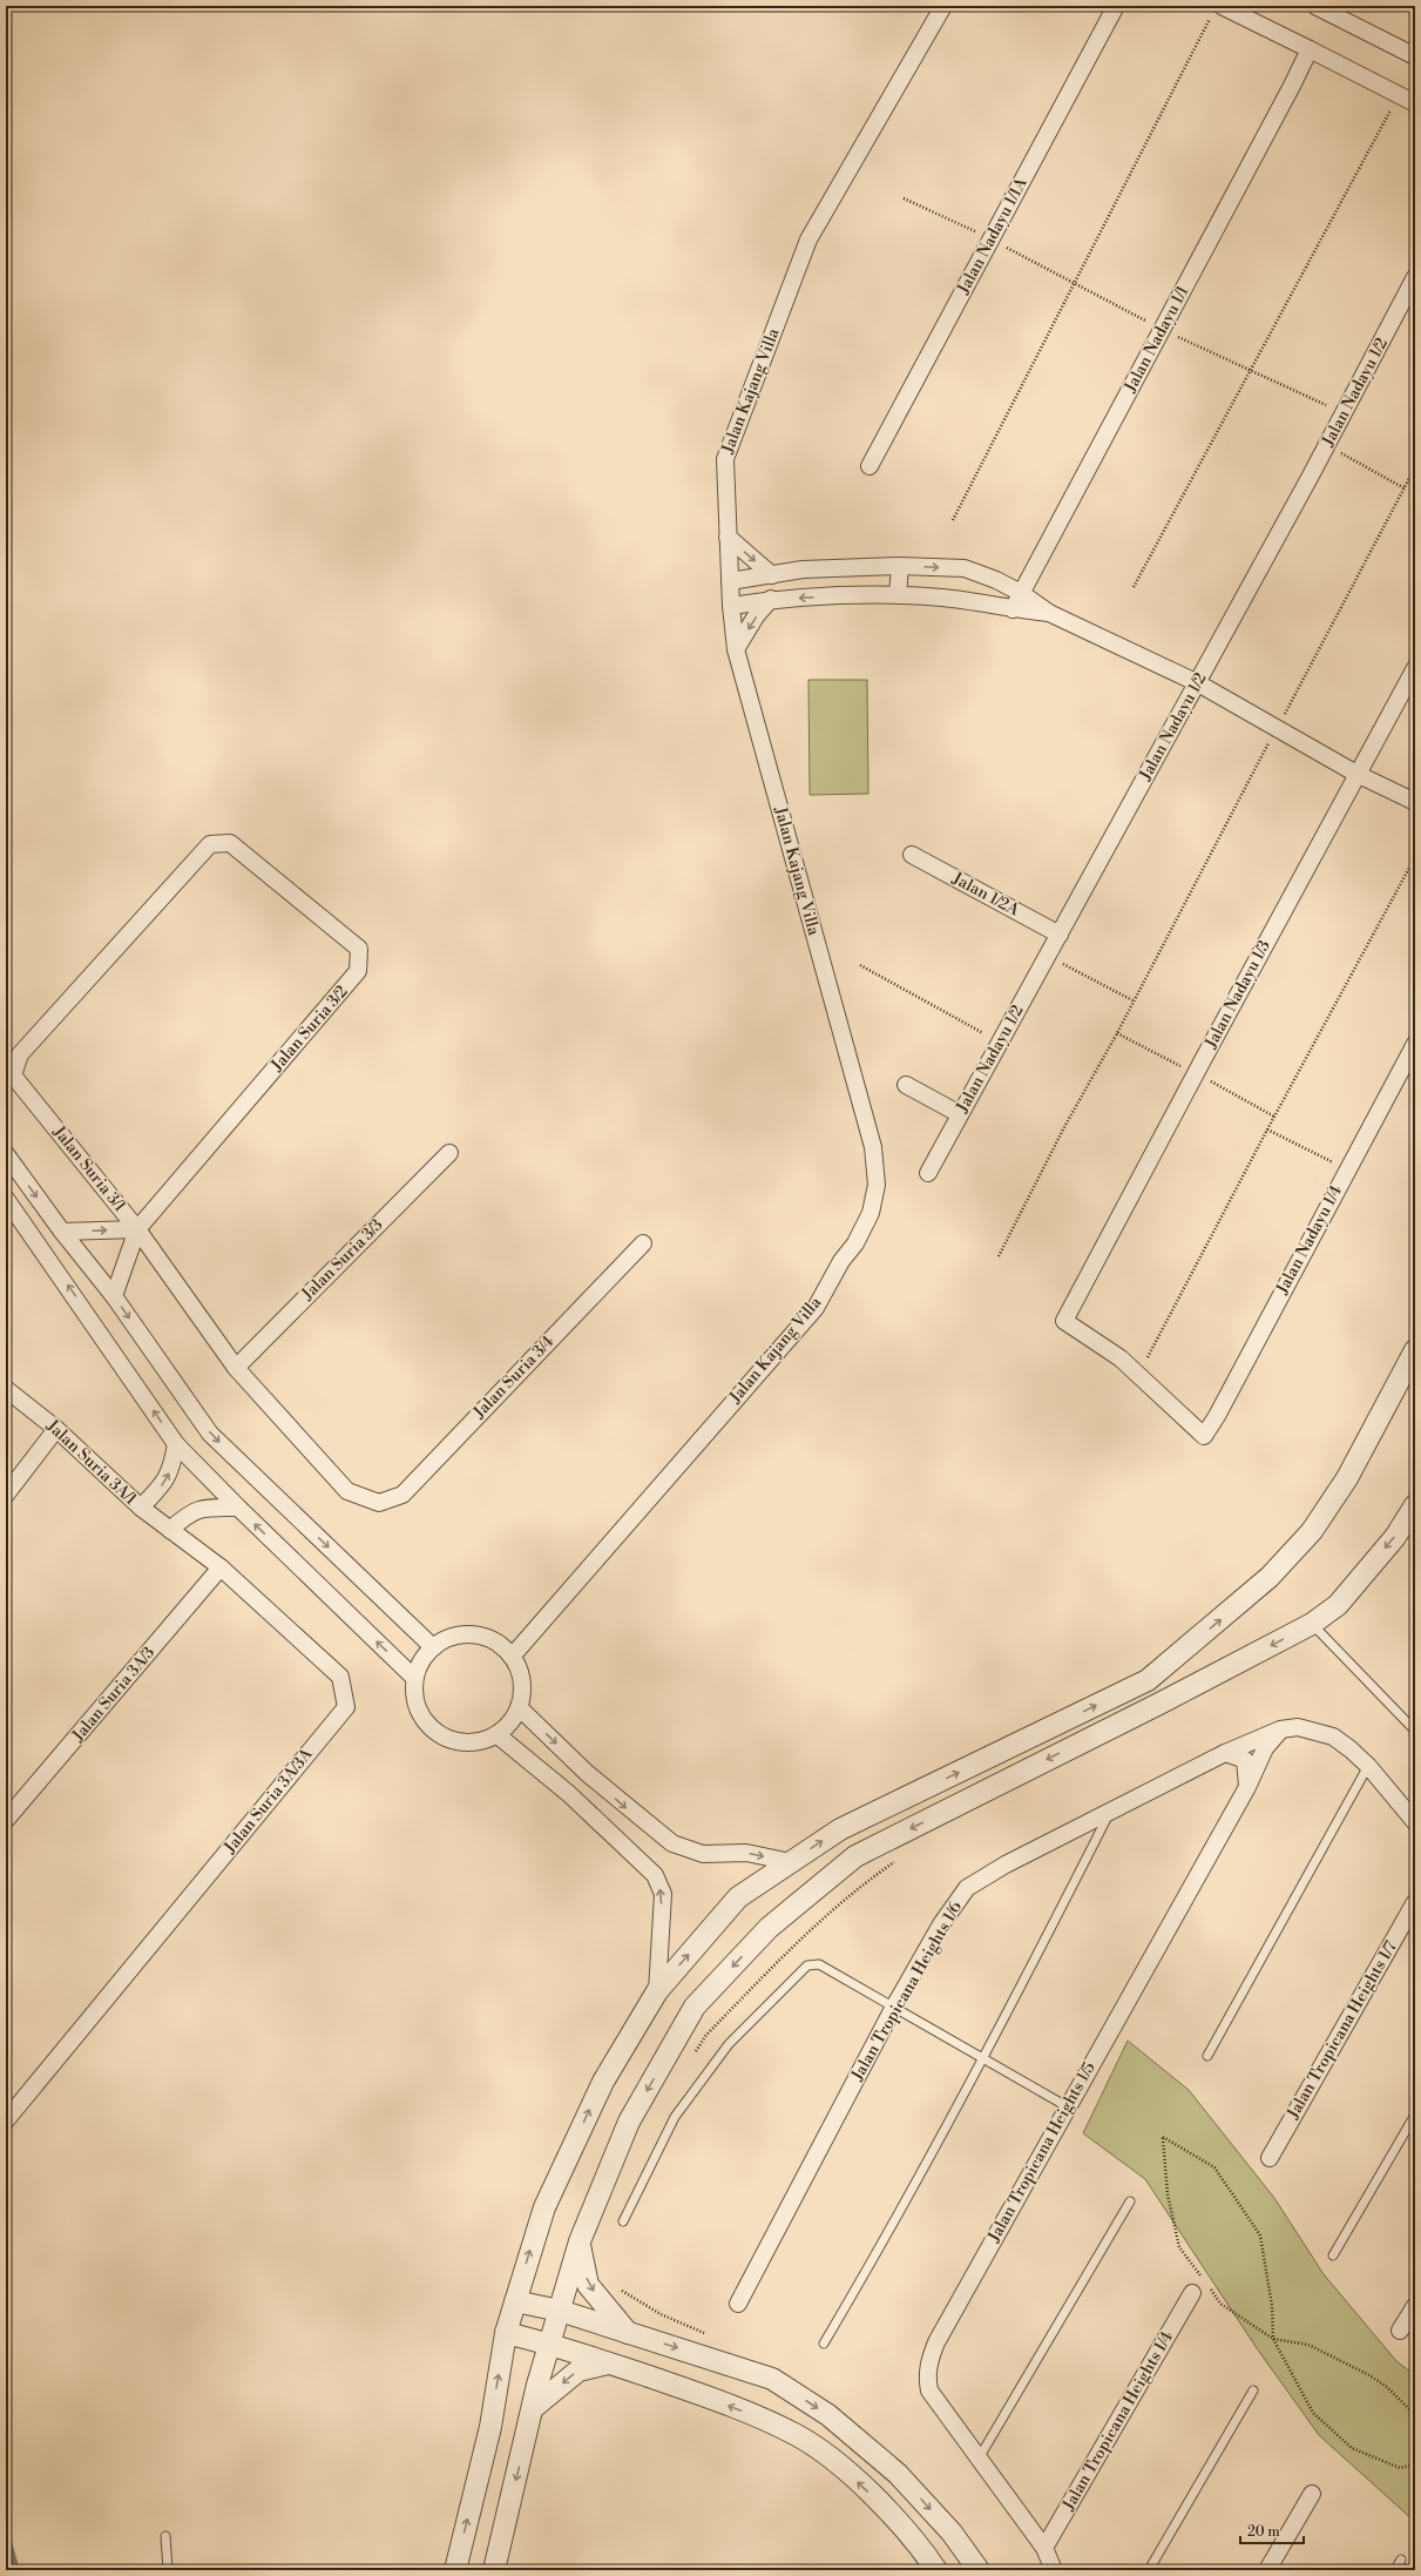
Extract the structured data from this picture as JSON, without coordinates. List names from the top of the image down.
{
  "streets": {
    "street": [
      "Jalan Nadayu 1/1A",
      "Jalan Nadayu 1/1",
      "Jalan Kajang Villa",
      "Jalan Nadayu 1/2",
      "Jalan 1/2A",
      "Jalan Nadayu 1/3",
      "Jalan Suria 3/2",
      "Jalan Suria 3/1",
      "Jalan Nadayu 1/4",
      "Jalan Suria 3/3",
      "Jalan Suria 3/4",
      "Jalan Suria 3A/1",
      "Jalan Suria 3A/3",
      "Jalan Suria 3A/3A",
      "Jalan Tropicana Heights 1/6",
      "Jalan Tropicana Heights 1/7",
      "Jalan Tropicana Heights 1/5",
      "Jalan Tropicana Heights 1/4"
    ]
  },
  "crossings": [
    ["Jalan Nadayu 1/2", "Jalan 1/2A"],
    ["Jalan Nadayu 1/3", "Jalan Nadayu 1/4"],
    ["Jalan Suria 3/2", "Jalan Suria 3/1"],
    ["Jalan Suria 3/1", "Jalan Suria 3/3"],
    ["Jalan Suria 3/1", "Jalan Suria 3/4"],
    ["Jalan Suria 3A/1", "Jalan Suria 3A/3A"],
    ["Jalan Suria 3A/3", "Jalan Suria 3A/3A"],
    ["Jalan Tropicana Heights 1/6", "Jalan Tropicana Heights 1/5"],
    ["Jalan Tropicana Heights 1/5", "Jalan Tropicana Heights 1/4"]
  ],
  "scale_bar": "20 m"
}
